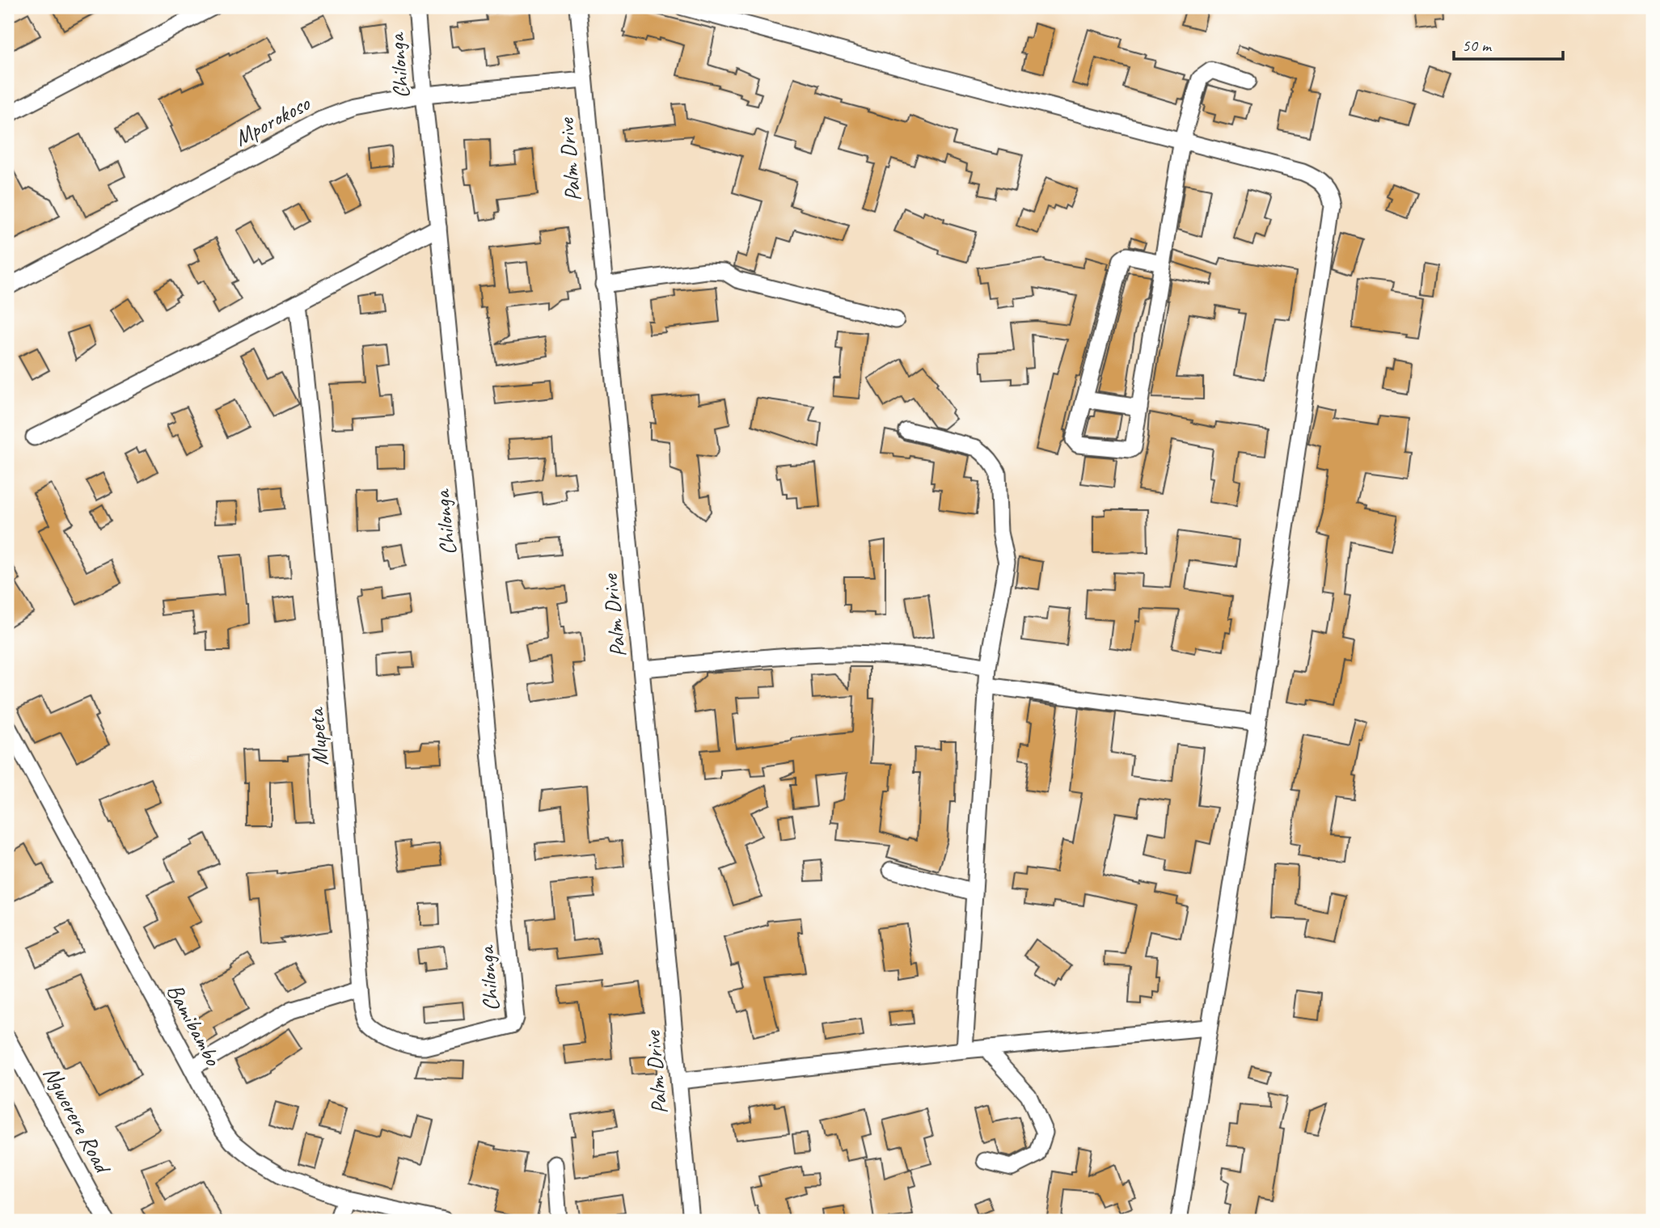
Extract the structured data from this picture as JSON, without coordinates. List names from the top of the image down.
{
  "streets": {
    "street": [
      "Chilonga",
      "Mporokoso",
      "Palm Drive",
      "Mupeta",
      "Bamibambo",
      "Ngwerere Road"
    ]
  },
  "crossings": [
    ["Chilonga", "Mporokoso"],
    ["Chilonga", "Mupeta"],
    ["Mporokoso", "Palm Drive"]
  ],
  "scale_bar": "50 m"
}
